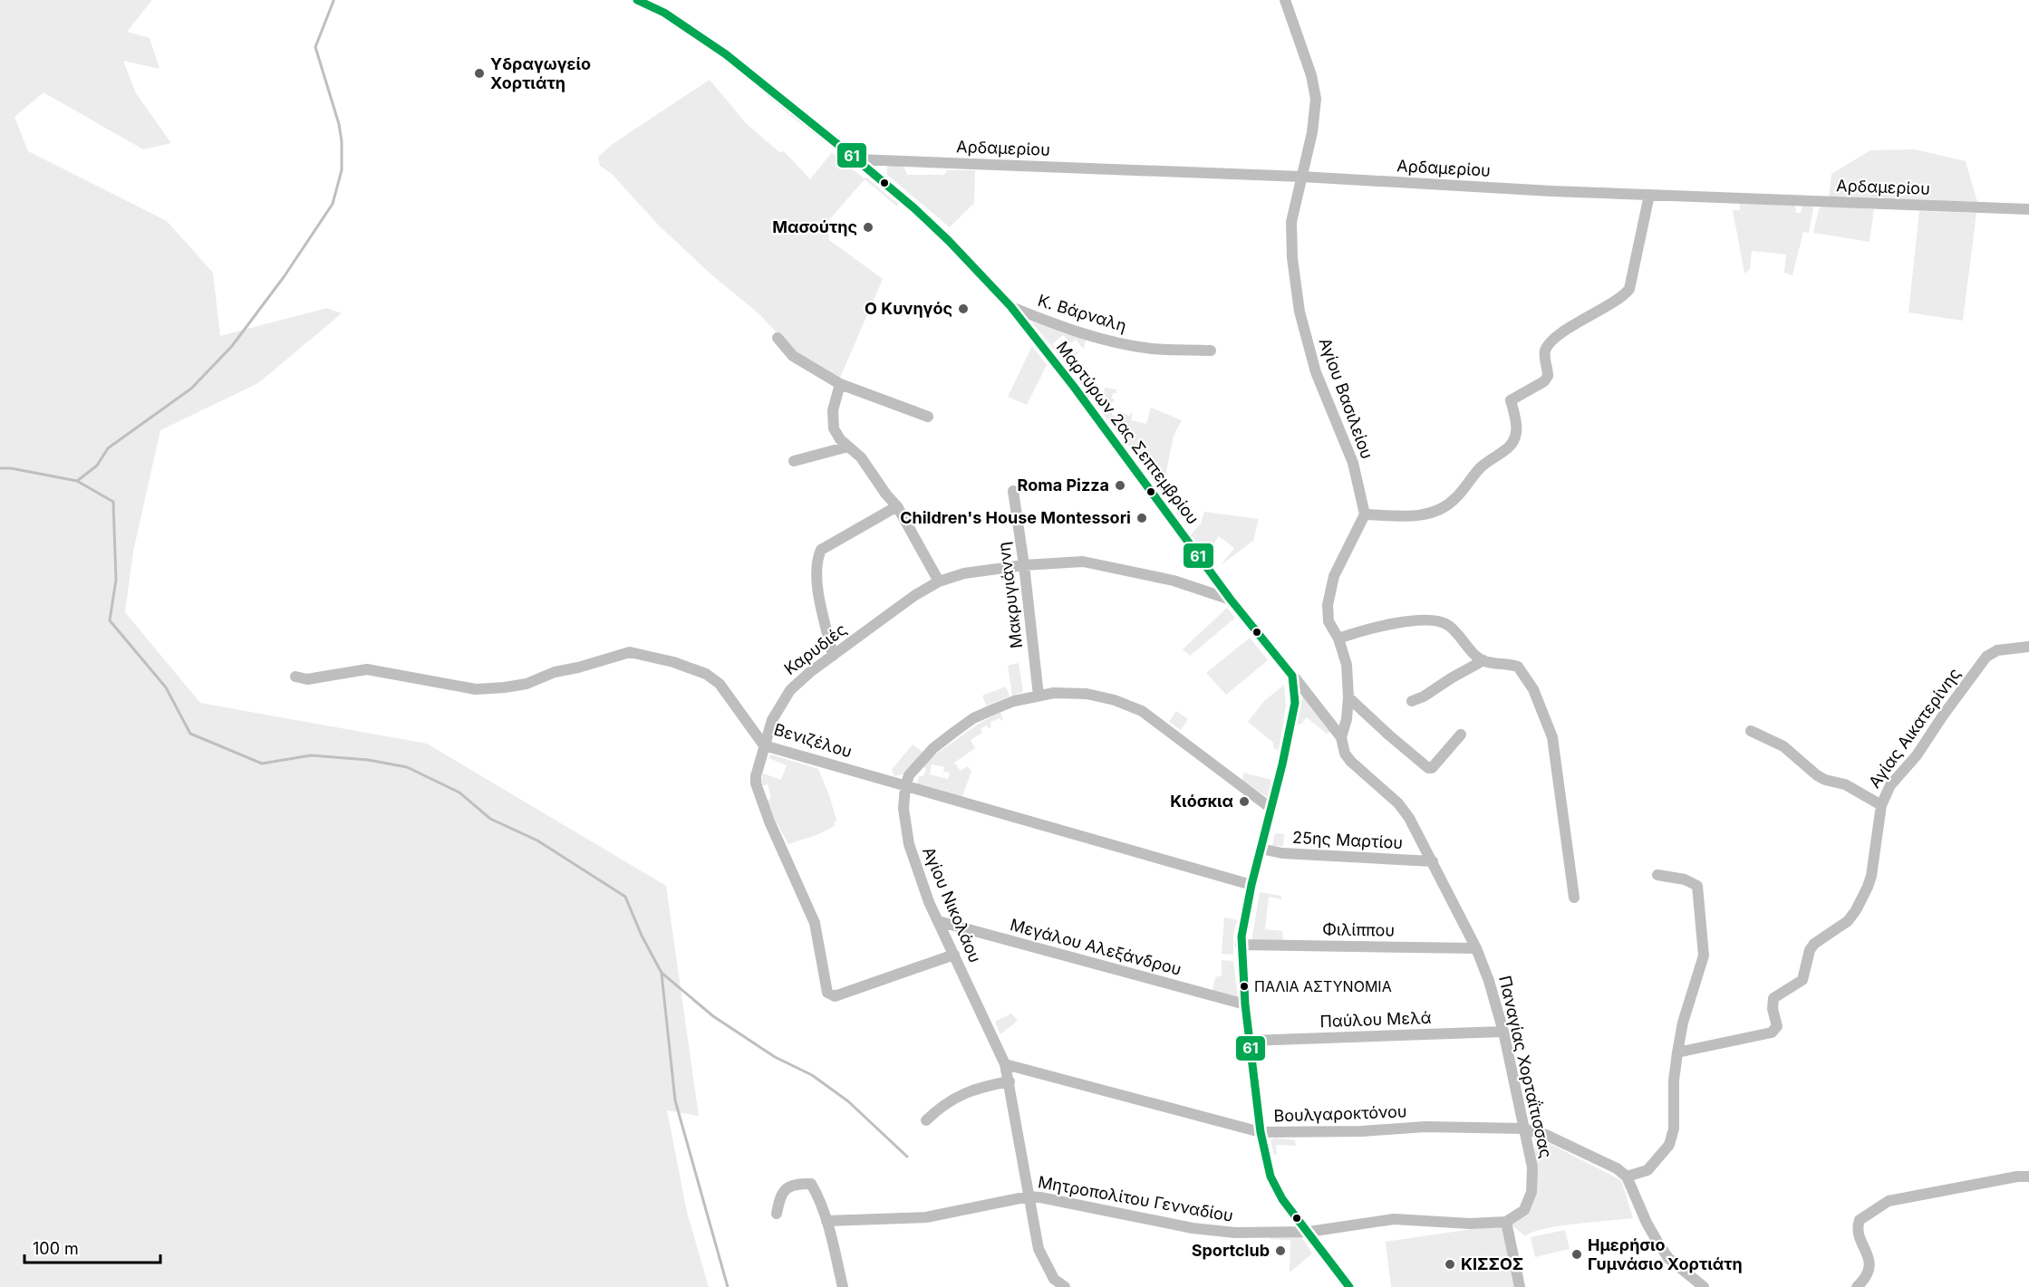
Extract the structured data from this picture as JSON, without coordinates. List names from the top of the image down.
{
  "streets": {
    "street": [
      "Αρδαμερίου",
      "Κ. Βάρναλη",
      "Αγίου Βασιλείου",
      "Μαρτύρων 2ας Σεπτεμβρίου",
      "Μακρυγιάννη",
      "Καρυδιές",
      "Αγίας Αικατερίνης",
      "Βενιζέλου",
      "25ης Μαρτίου",
      "Αγίου Νικολάου",
      "Φιλίππου",
      "Μεγάλου Αλεξάνδρου",
      "Παύλου Μελά",
      "Παναγίας Χορταΐτισσας",
      "Βουλγαροκτόνου",
      "Μητροπολίτου Γενναδίου"
    ]
  },
  "crossings": [
    ["Αρδαμερίου", "Αγίου Βασιλείου"],
    ["Αρδαμερίου", "Μαρτύρων 2ας Σεπτεμβρίου"],
    ["Κ. Βάρναλη", "Μαρτύρων 2ας Σεπτεμβρίου"],
    ["Μαρτύρων 2ας Σεπτεμβρίου", "Καρυδιές"],
    ["Μαρτύρων 2ας Σεπτεμβρίου", "Παναγίας Χορταΐτισσας"],
    ["Μακρυγιάννη", "Καρυδιές"],
    ["Μακρυγιάννη", "Αγίου Νικολάου"],
    ["Καρυδιές", "Βενιζέλου"],
    ["Καρυδιές", "Αγίου Νικολάου"],
    ["Βενιζέλου", "Αγίου Νικολάου"],
    ["25ης Μαρτίου", "Παναγίας Χορταΐτισσας"],
    ["Αγίου Νικολάου", "Μεγάλου Αλεξάνδρου"],
    ["Αγίου Νικολάου", "Βουλγαροκτόνου"],
    ["Αγίου Νικολάου", "Μητροπολίτου Γενναδίου"],
    ["Φιλίππου", "Παναγίας Χορταΐτισσας"],
    ["Παύλου Μελά", "Παναγίας Χορταΐτισσας"],
    ["Παναγίας Χορταΐτισσας", "Βουλγαροκτόνου"],
    ["Παναγίας Χορταΐτισσας", "Μητροπολίτου Γενναδίου"]
  ],
  "places": [
    "Υδραγωγείο Χορτιάτη",
    "Μασούτης",
    "Ο Κυνηγός",
    "Roma Pizza",
    "Children's House Montessori",
    "Κιόσκια",
    "ΠΑΛΙΑ ΑΣΤΥΝΟΜΙΑ",
    "Sportclub",
    "Ημερήσιο Γυμνάσιο Χορτιάτη",
    "ΚΙΣΣΟΣ"
  ],
  "lines": ["transit line 61"],
  "scale_bar": "100 m"
}
